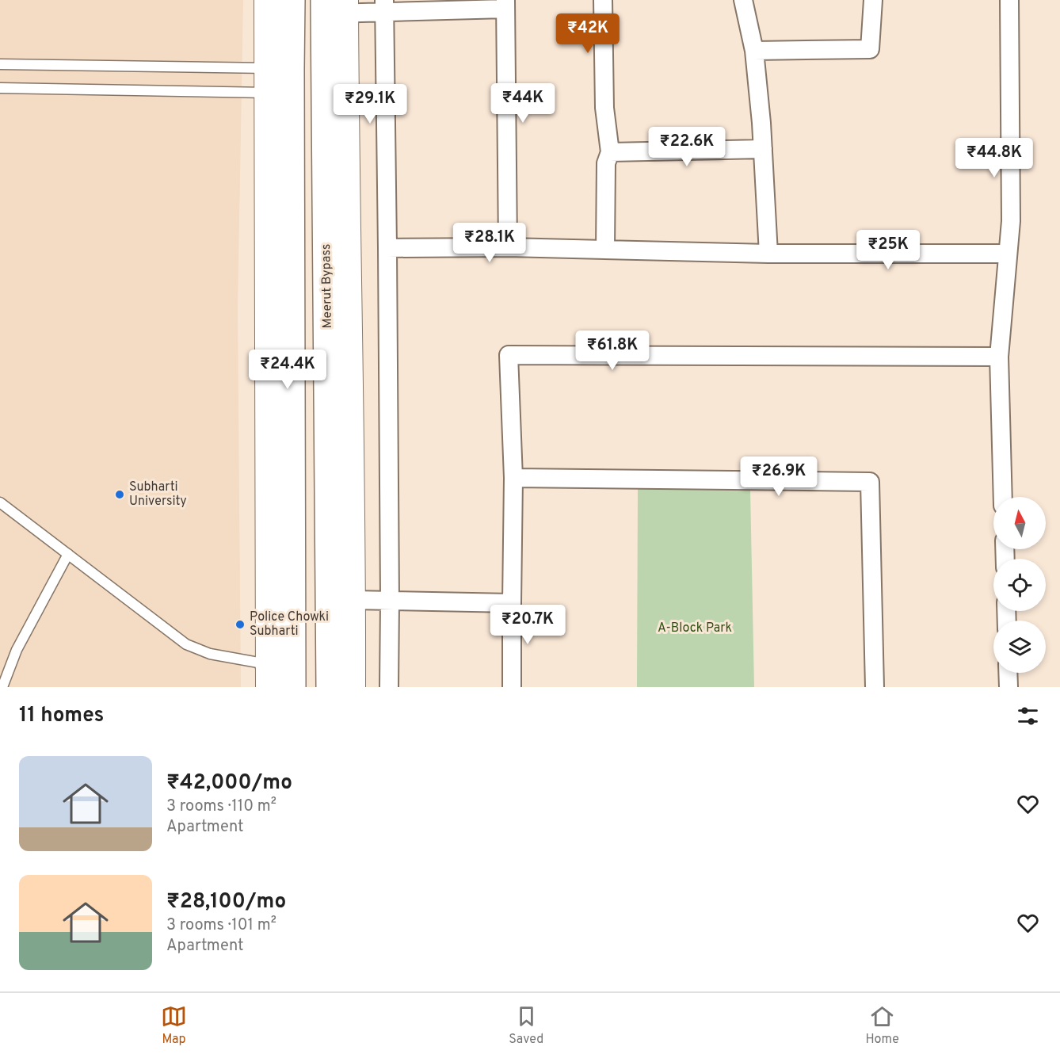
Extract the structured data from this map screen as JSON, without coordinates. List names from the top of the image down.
{
  "streets": {
    "highway": ["Meerut Bypass"]
  },
  "parks": ["A-Block Park"],
  "places": ["Subharti University", "Police Chowki Subharti"],
  "north": "top",
  "page": {
    "price": [
      "₹42K",
      "₹44K",
      "₹29.1K",
      "₹22.6K",
      "₹44.8K",
      "₹28.1K",
      "₹25K",
      "₹61.8K",
      "₹24.4K",
      "₹26.9K",
      "₹20.7K"
    ],
    "heading": "11 homes",
    "list": [
      {
        "name": "₹42,000/mo",
        "note": "3 rooms · 110 m² · Apartment"
      },
      {
        "name": "₹28,100/mo",
        "note": "3 rooms · 101 m² · Apartment"
      }
    ],
    "tabs": ["Map", "Saved", "Home"]
  }
}
